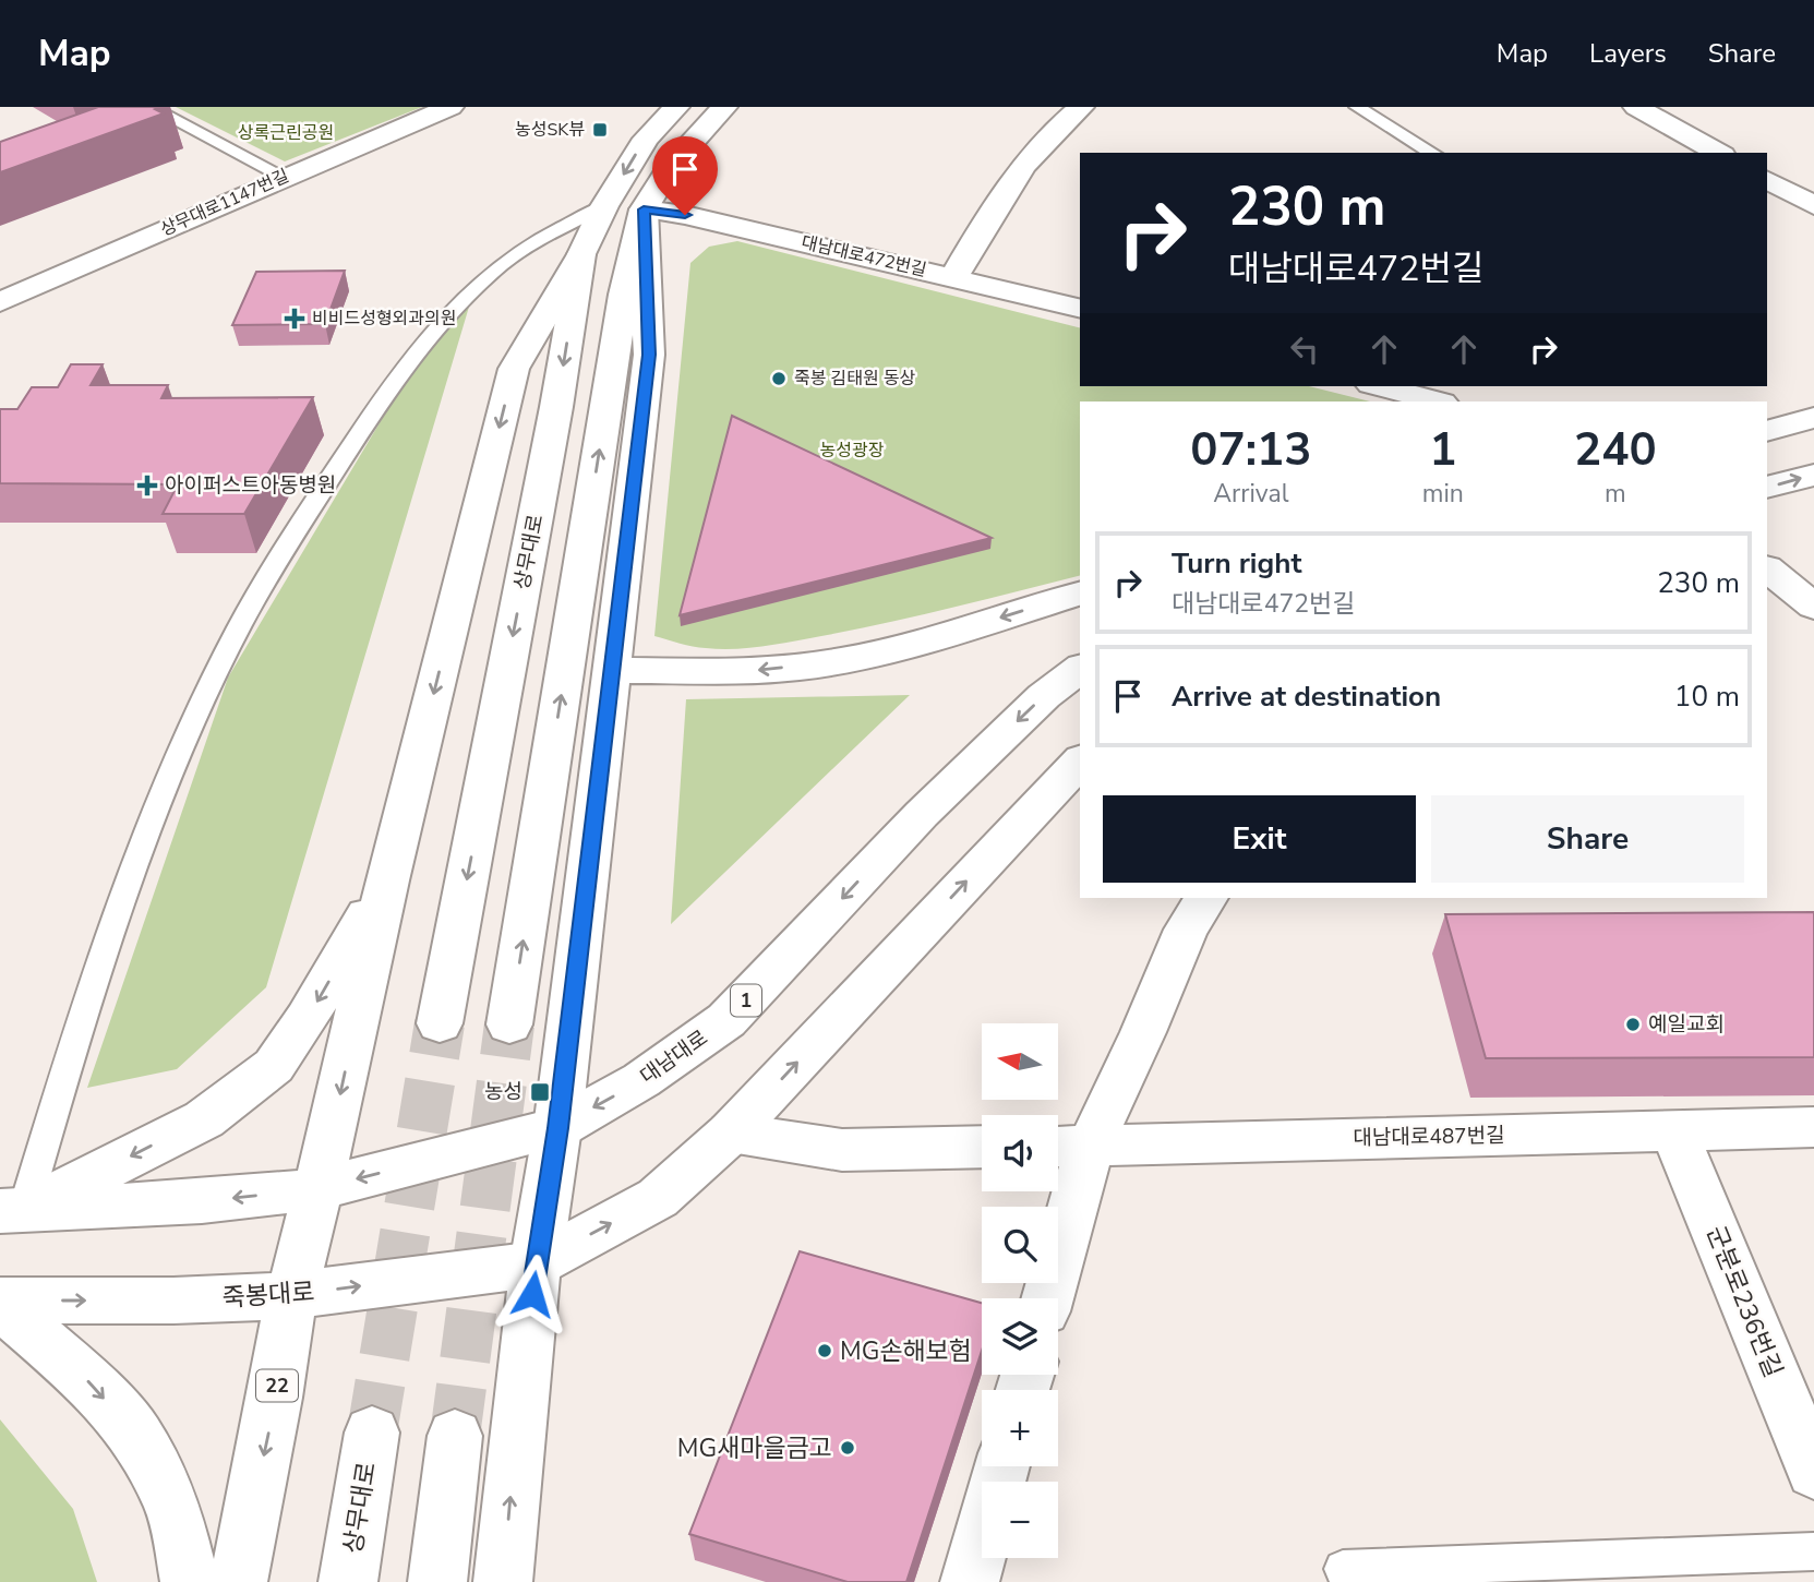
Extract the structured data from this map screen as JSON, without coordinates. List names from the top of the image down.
{
  "streets": {
    "street": [
      "상무대로1147번길",
      "대남대로472번길",
      "상무대로",
      "1",
      "대남대로",
      "대남대로487번길",
      "죽봉대로",
      "군분로236번길",
      "22"
    ]
  },
  "crossings": [
    ["1", "대남대로"],
    ["1", "22"],
    ["대남대로", "22"],
    ["대남대로487번길", "군분로236번길"],
    ["죽봉대로", "22"]
  ],
  "parks": ["상록근린공원", "농성광장"],
  "places": {
    "transit": ["농성SK뷰", "농성"],
    "health": ["비비드성형외과의원", "아이퍼스트아동병원"],
    "other": [
      "죽봉 김태원 동상",
      "예일교회",
      "MG손해보험",
      "MG새마을금고"
    ]
  },
  "north": "left",
  "page": {
    "header": "Map",
    "nav": ["Map", "Layers", "Share"],
    "turn": ["230 m", "대남대로472번길"],
    "eta": [
      "07:13",
      "Arrival",
      "1",
      "min",
      "240",
      "m"
    ],
    "list": [
      {
        "name": "Turn right",
        "note": "대남대로472번길",
        "value": "230 m"
      },
      {
        "name": "Arrive at destination",
        "value": "10 m"
      }
    ],
    "buttons": ["Exit", "Share"],
    "map_buttons": ["+", "−"]
  }
}
